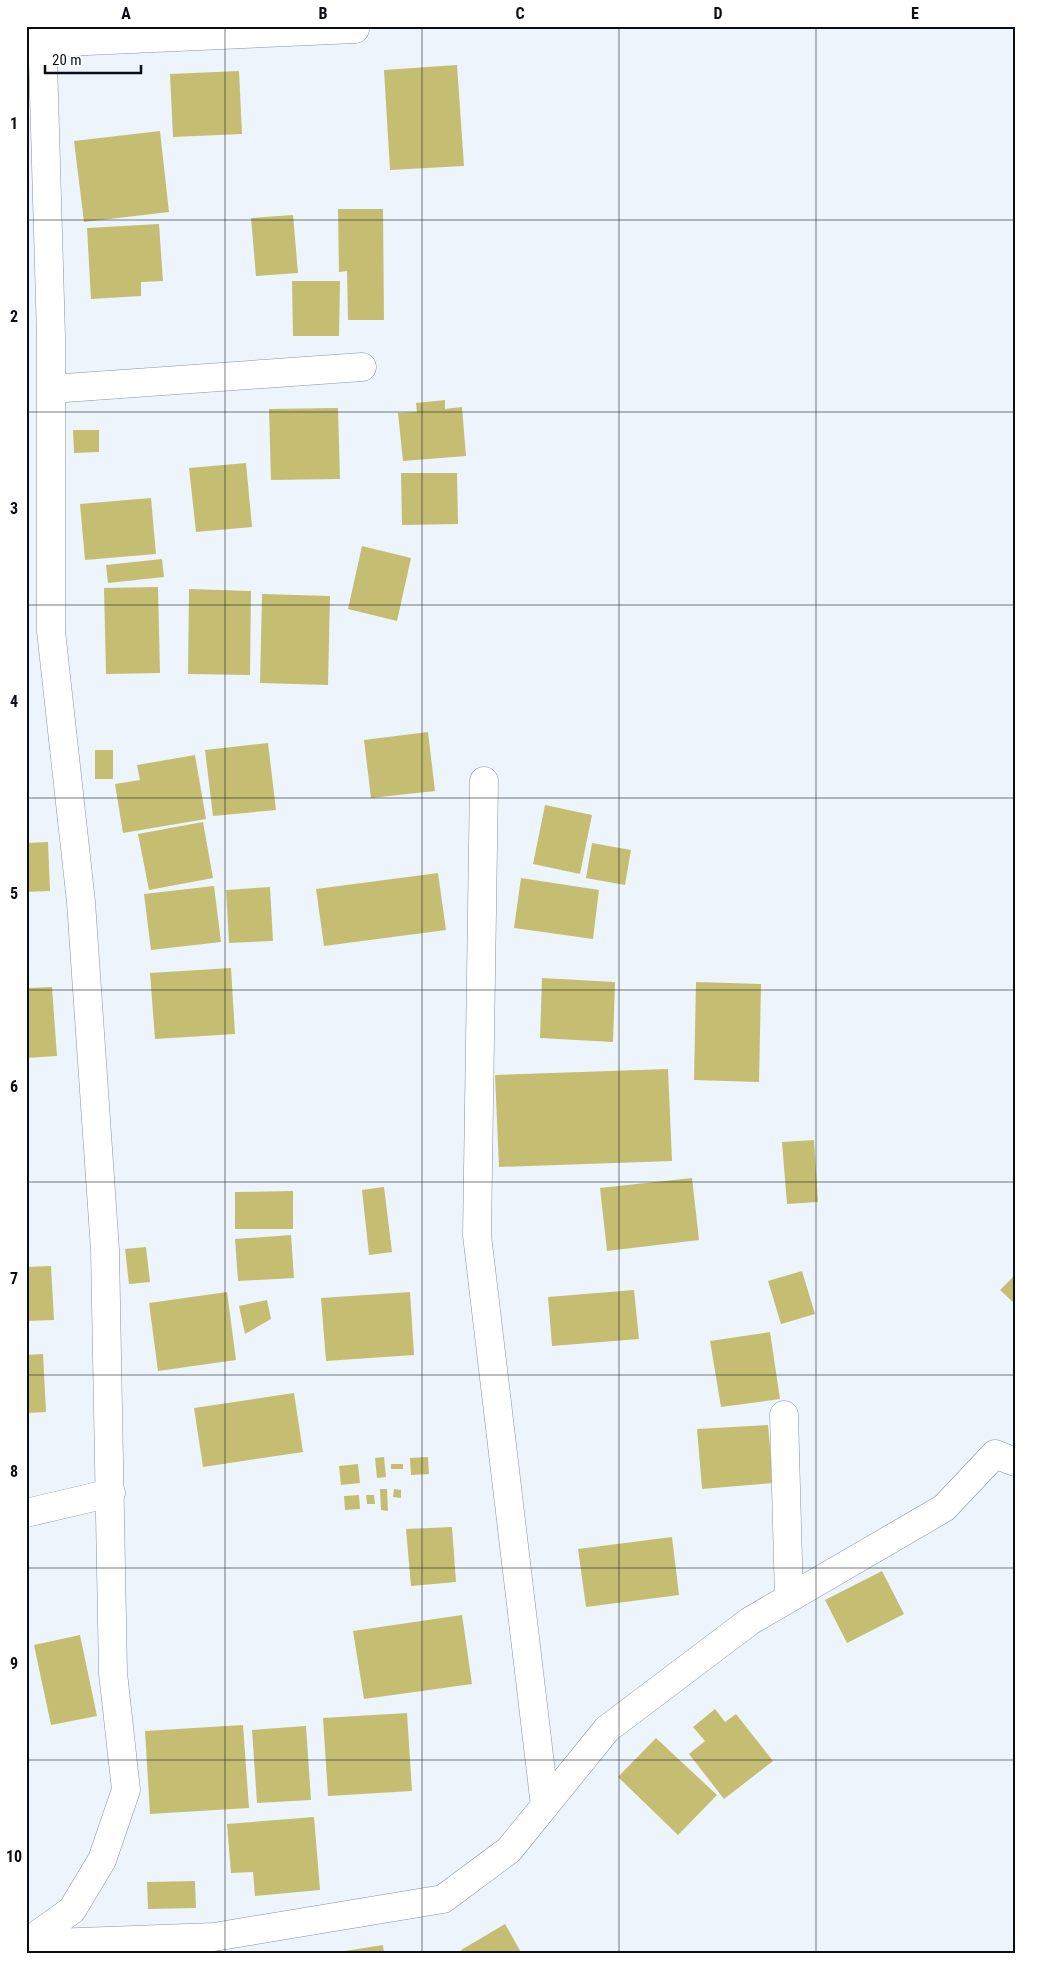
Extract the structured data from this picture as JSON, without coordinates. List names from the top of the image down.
{
  "scale_bar": "20 m",
  "grid": {
    "columns": [
      "A",
      "B",
      "C",
      "D",
      "E"
    ],
    "rows": [
      "1",
      "2",
      "3",
      "4",
      "5",
      "6",
      "7",
      "8",
      "9",
      "10"
    ]
  }
}
